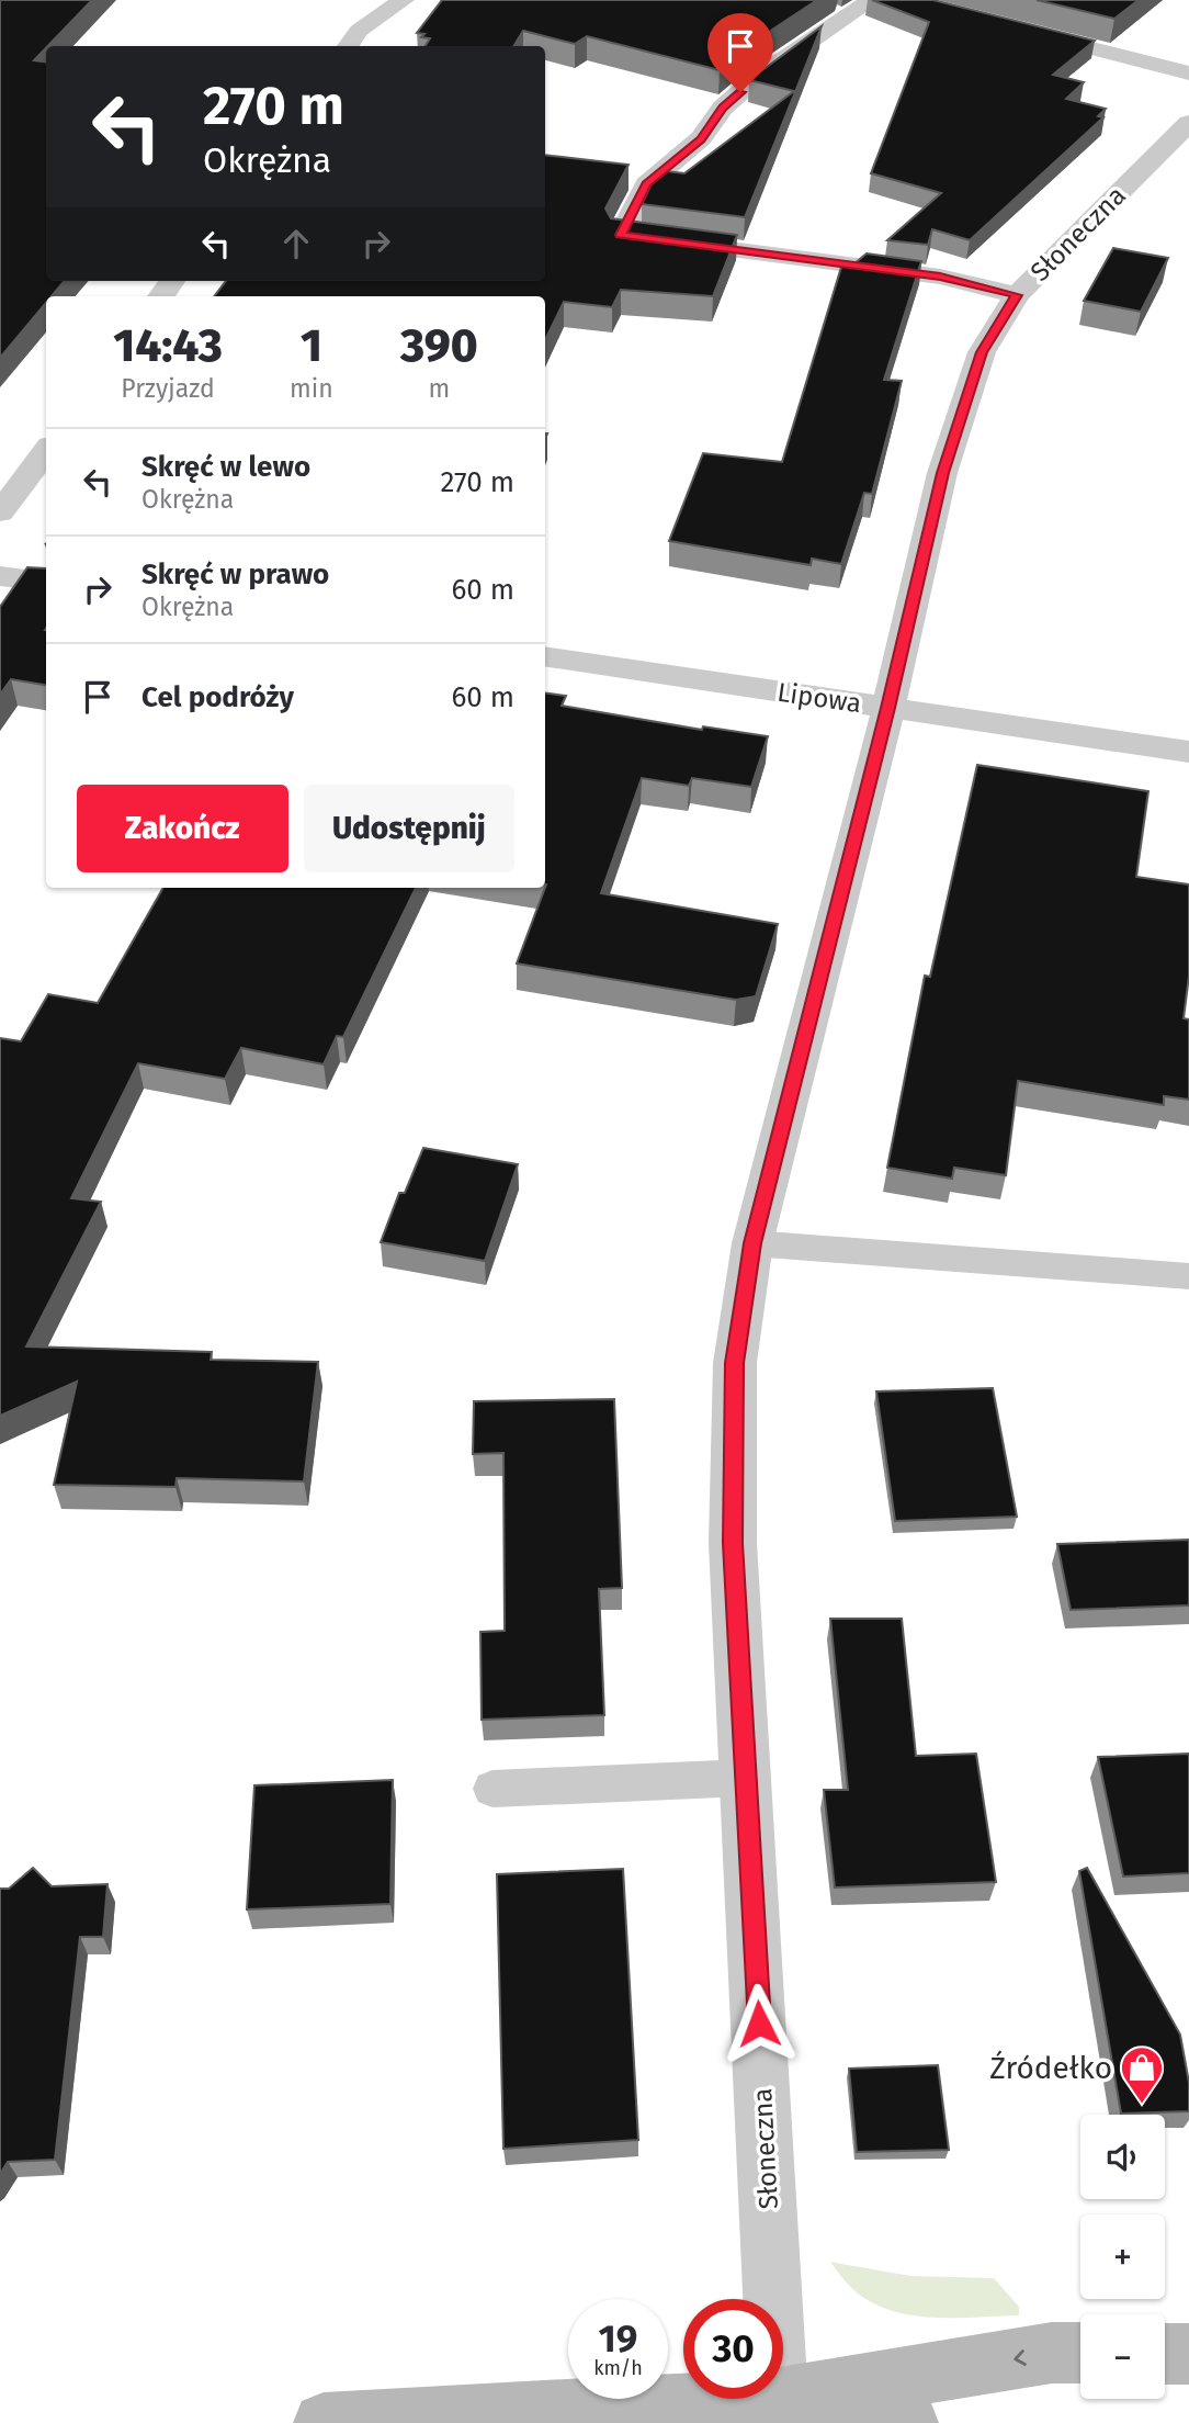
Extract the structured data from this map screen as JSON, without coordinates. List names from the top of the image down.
{
  "streets": {
    "street": ["Słoneczna", "Lipowa"]
  },
  "crossings": [
    ["Słoneczna", "Lipowa"]
  ],
  "places": {
    "shop": ["Źródełko"]
  },
  "page": {
    "turn": ["270 m", "Okrężna"],
    "eta": [
      "14:43",
      "Przyjazd",
      "1",
      "min",
      "390",
      "m"
    ],
    "list": [
      {
        "name": "Skręć w lewo",
        "note": "Okrężna",
        "value": "270 m"
      },
      {
        "name": "Skręć w prawo",
        "note": "Okrężna",
        "value": "60 m"
      },
      {
        "name": "Cel podróży",
        "value": "60 m"
      }
    ],
    "buttons": ["Zakończ", "Udostępnij"],
    "map_buttons": ["+", "−"],
    "speed": "19 km/h",
    "limit": "30"
  }
}
